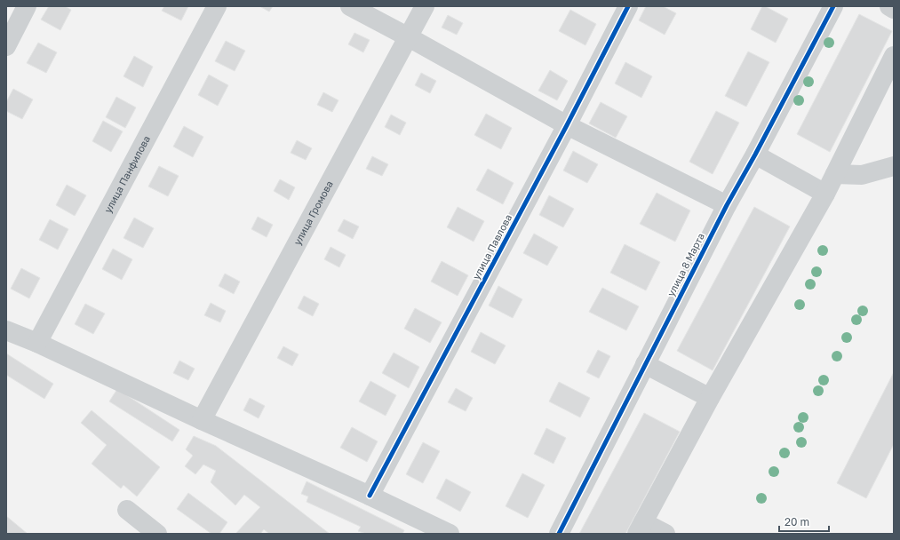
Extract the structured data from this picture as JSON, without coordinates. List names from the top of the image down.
{
  "streets": {
    "street": [
      "улица Панфилова",
      "улица Громова",
      "улица Павлова",
      "улица 8 Марта"
    ]
  },
  "scale_bar": "20 m"
}
